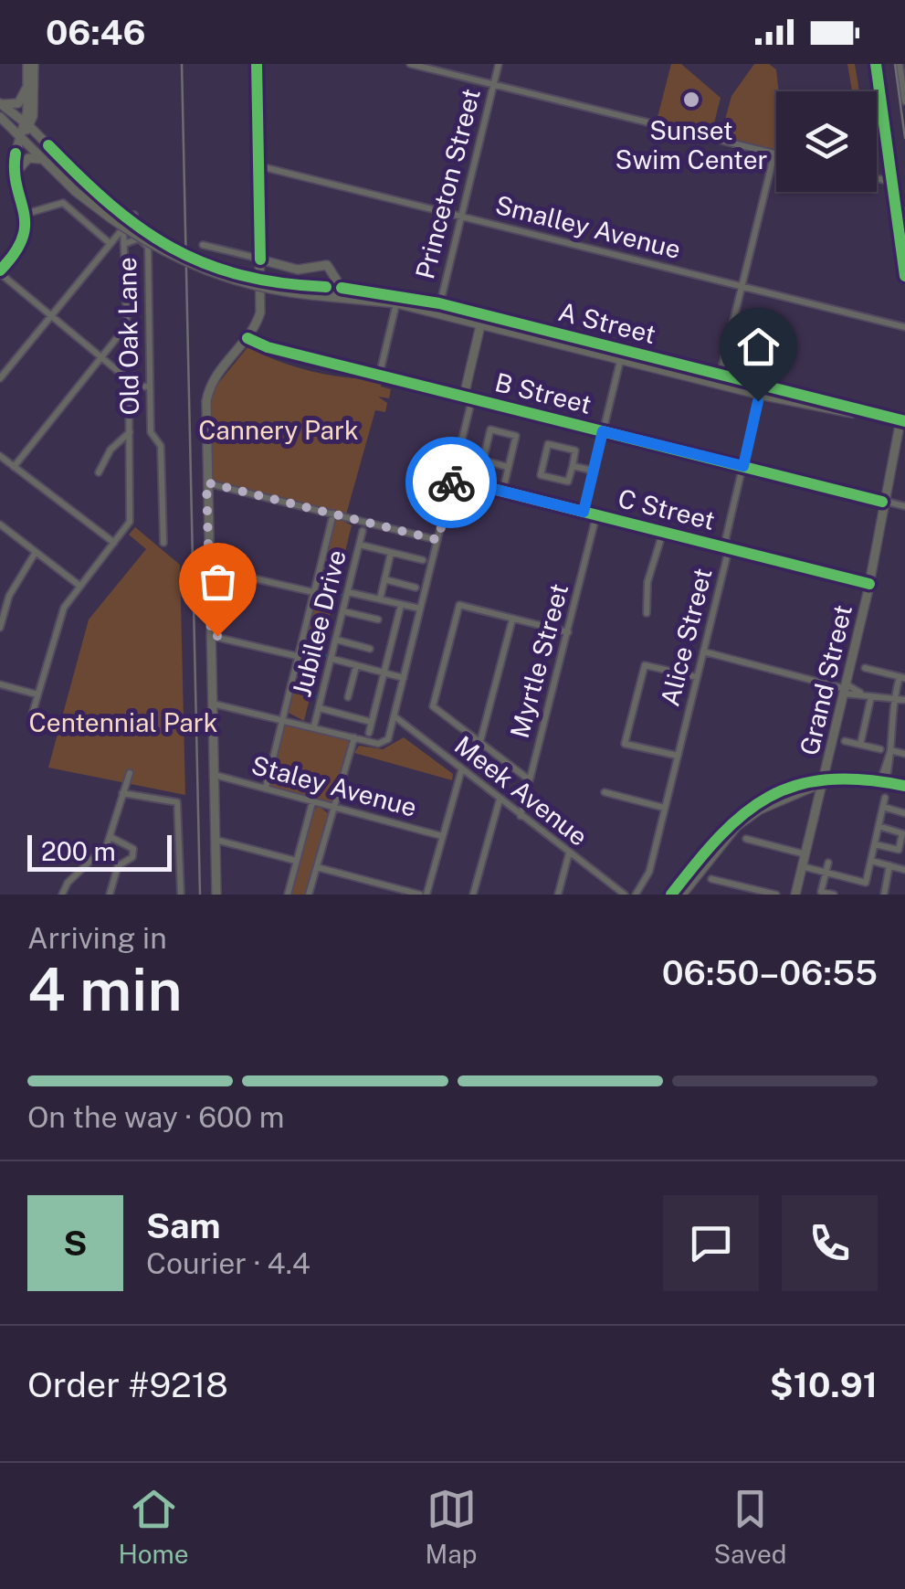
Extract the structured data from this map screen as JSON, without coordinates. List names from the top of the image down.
{
  "streets": {
    "main road": ["A Street", "B Street", "Grand Street"],
    "street": [
      "Princeton Street",
      "Smalley Avenue",
      "Old Oak Lane",
      "C Street",
      "Jubilee Drive",
      "Alice Street",
      "Myrtle Street",
      "Staley Avenue",
      "Meek Avenue"
    ]
  },
  "crossings": [
    ["Princeton Street", "Smalley Avenue"],
    ["Princeton Street", "A Street"],
    ["A Street", "Alice Street"],
    ["A Street", "Grand Street"],
    ["B Street", "Alice Street"],
    ["B Street", "Grand Street"],
    ["C Street", "Alice Street"],
    ["C Street", "Myrtle Street"],
    ["C Street", "Grand Street"],
    ["Myrtle Street", "Meek Avenue"]
  ],
  "parks": ["Cannery Park", "Centennial Park"],
  "places": ["Sunset Swim Center"],
  "scale_bar": "200 m",
  "page": {
    "status": "06:46",
    "scale": "200 m",
    "heading": ["4 min", "Arriving in", "06:50–06:55"],
    "panel": [
      "Sam",
      "Courier · 4.4",
      "Order #9218",
      "$10.91"
    ],
    "bar": "On the way · 600 m",
    "round": "S",
    "tabs": ["Home", "Map", "Saved"]
  }
}
